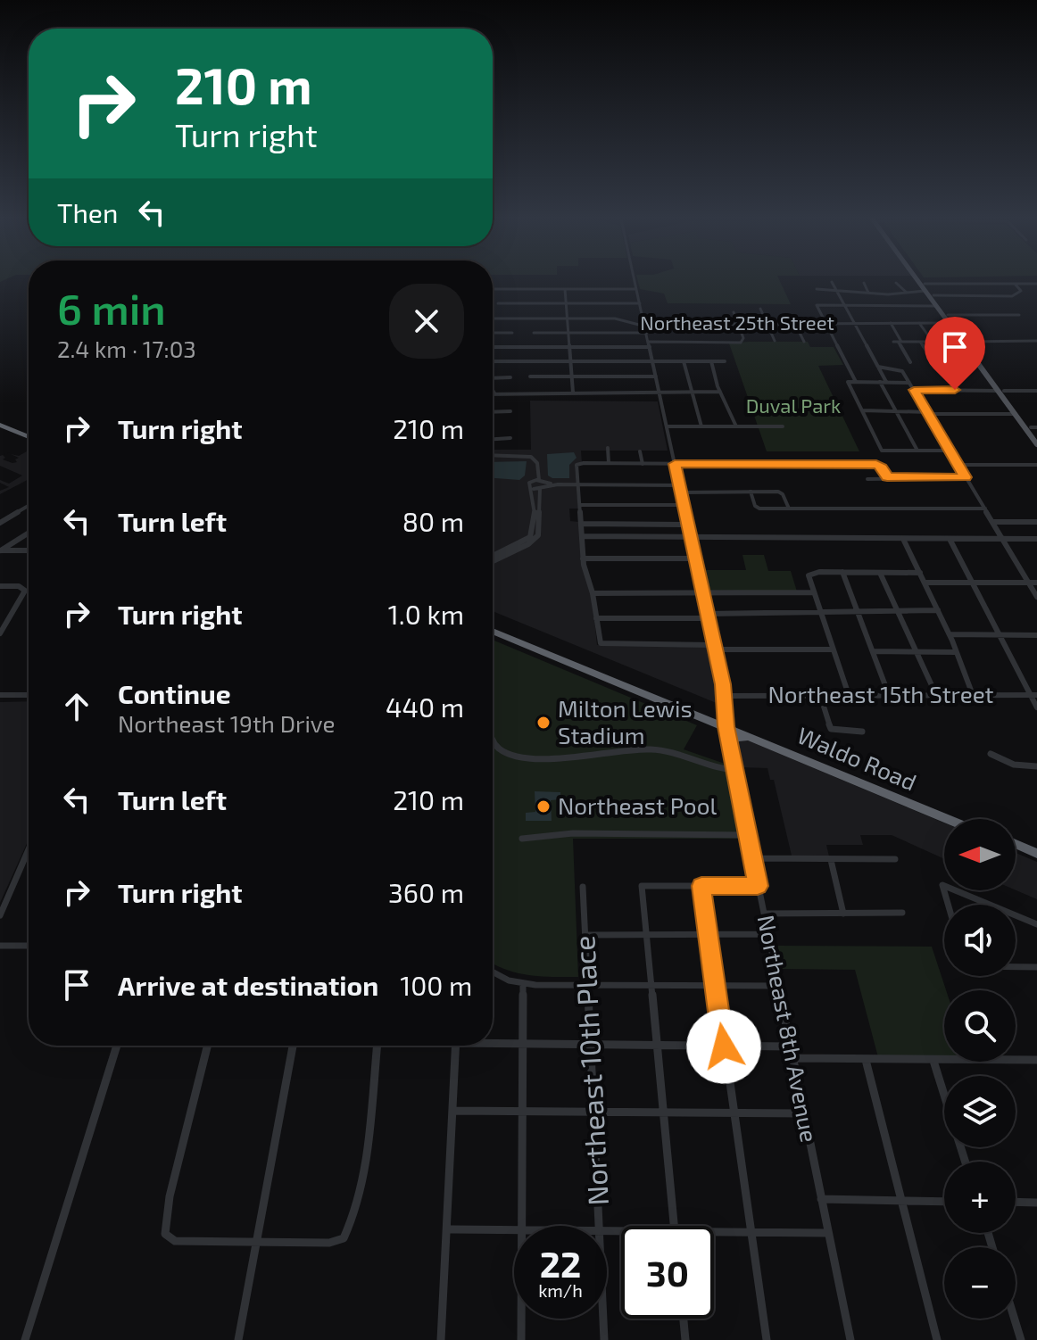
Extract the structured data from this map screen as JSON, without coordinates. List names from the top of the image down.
{
  "streets": {
    "highway": ["Waldo Road"],
    "street": [
      "Northeast 25th Street",
      "Northeast 15th Street",
      "Northeast 8th Avenue",
      "Northeast 10th Place"
    ]
  },
  "crossings": [
    ["Northeast 25th Street", "Northeast 8th Avenue"],
    ["Northeast 15th Street", "Northeast 8th Avenue"],
    ["Waldo Road", "Northeast 8th Avenue"]
  ],
  "parks": ["Duval Park"],
  "places": ["Milton Lewis Stadium", "Northeast Pool"],
  "north": "left",
  "page": {
    "turn": ["210 m", "Turn right"],
    "then": "Then",
    "heading": ["6 min", "2.4 km · 17:03"],
    "list": [
      {
        "name": "Turn right",
        "value": "210 m"
      },
      {
        "name": "Turn left",
        "value": "80 m"
      },
      {
        "name": "Turn right",
        "value": "1.0 km"
      },
      {
        "name": "Continue",
        "note": "Northeast 19th Drive",
        "value": "440 m"
      },
      {
        "name": "Turn left",
        "value": "210 m"
      },
      {
        "name": "Turn right",
        "value": "360 m"
      },
      {
        "name": "Arrive at destination",
        "value": "100 m"
      }
    ],
    "map_buttons": ["+", "−"],
    "speed": "22 km/h",
    "limit": "30"
  }
}
